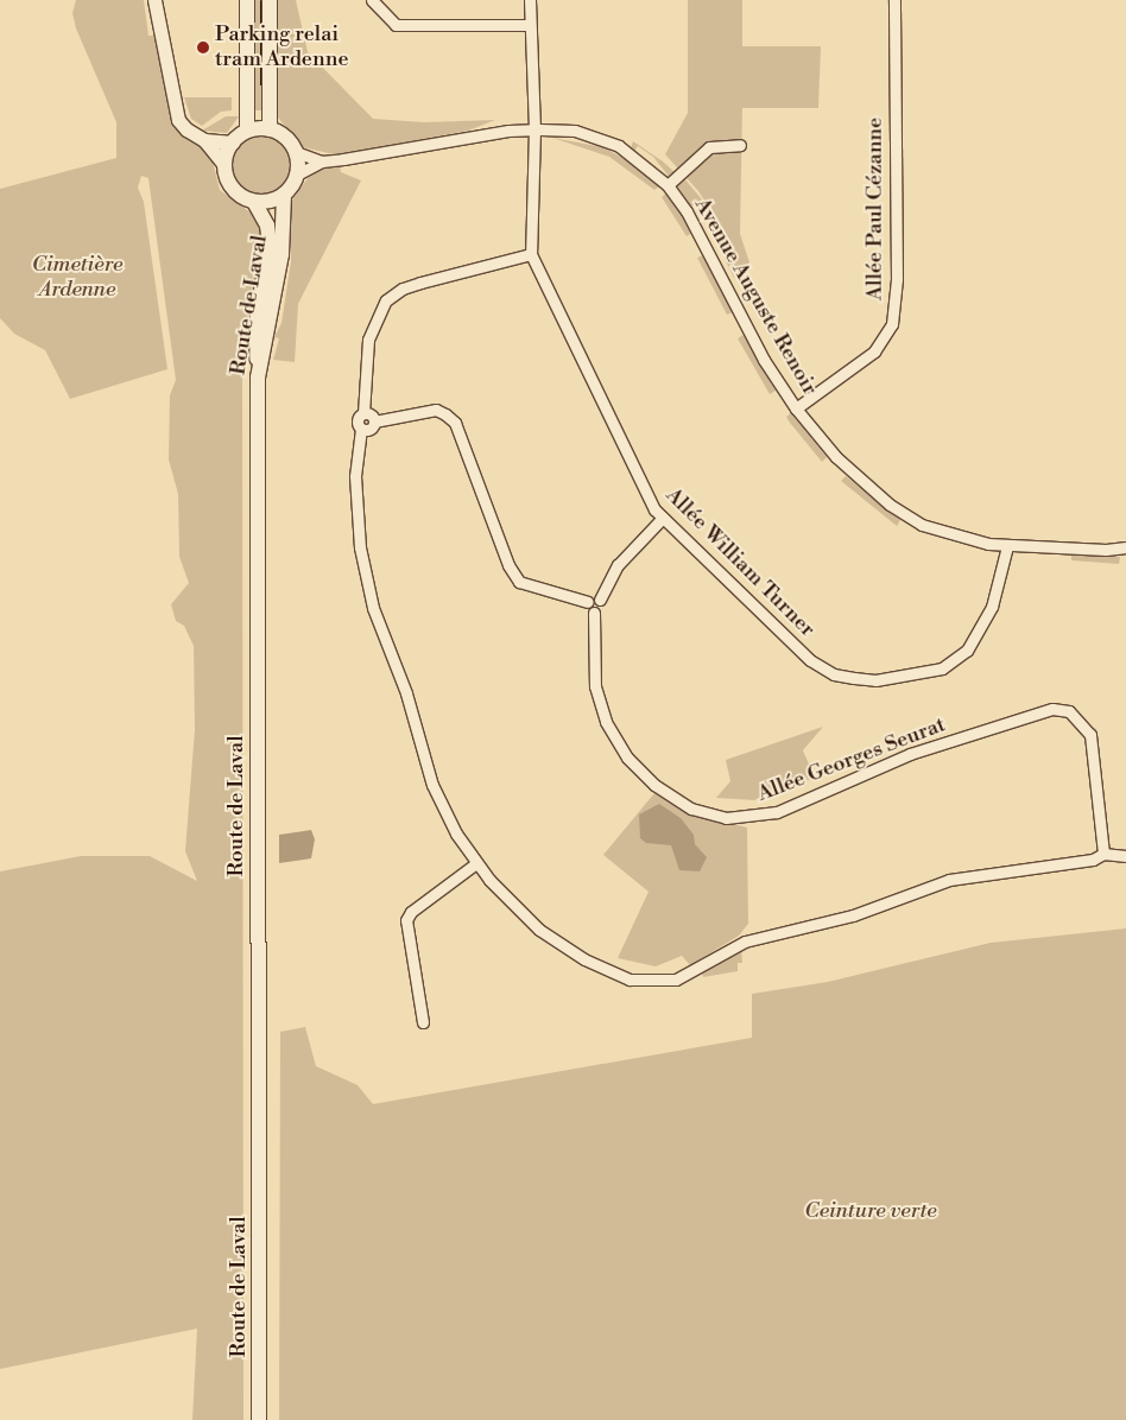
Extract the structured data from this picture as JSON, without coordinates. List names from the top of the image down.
{
  "streets": {
    "main road": ["Route de Laval"],
    "street": [
      "Allée Paul Cézanne",
      "Avenue Auguste Renoir",
      "Allée William Turner",
      "Allée Georges Seurat"
    ]
  },
  "crossings": [
    ["Allée Paul Cézanne", "Avenue Auguste Renoir"],
    ["Avenue Auguste Renoir", "Route de Laval"],
    ["Avenue Auguste Renoir", "Allée William Turner"]
  ],
  "parks": ["Cimetière Ardenne", "Ceinture verte"],
  "places": ["Parking relai tram Ardenne"]
}
